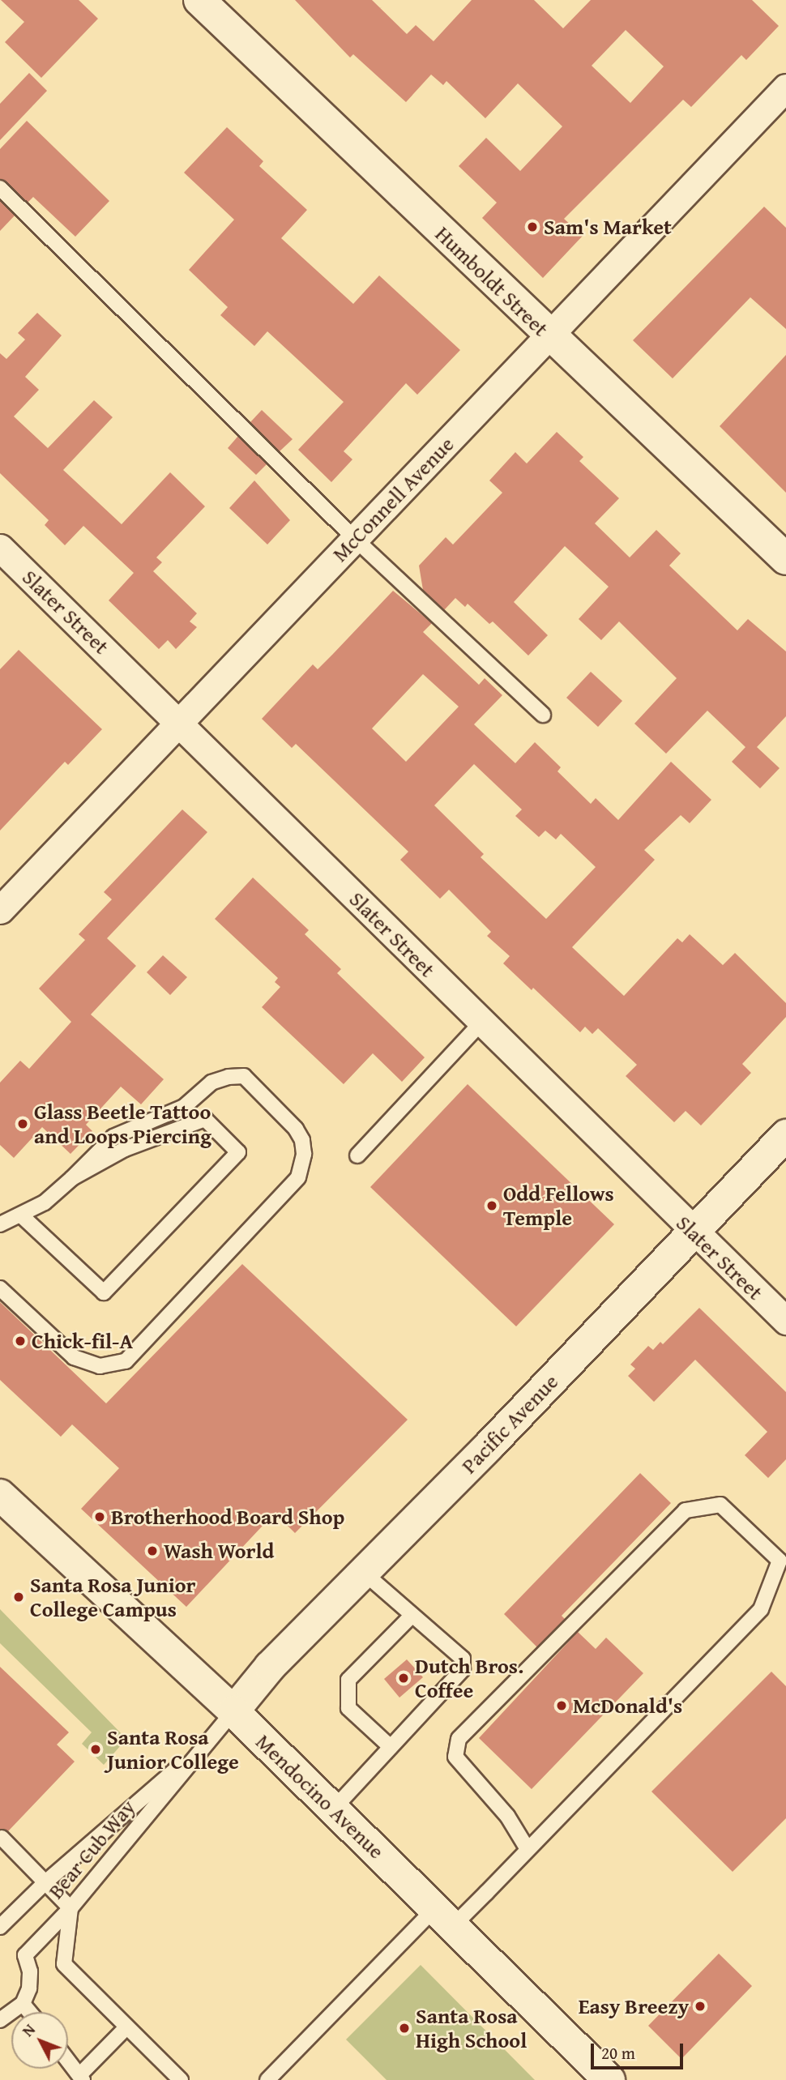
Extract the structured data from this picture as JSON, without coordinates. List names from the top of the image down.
{
  "streets": {
    "street": [
      "Humboldt Street",
      "McConnell Avenue",
      "Slater Street",
      "Pacific Avenue",
      "Mendocino Avenue"
    ],
    "lane": ["Bear Cub Way"]
  },
  "crossings": [
    ["Humboldt Street", "McConnell Avenue"],
    ["McConnell Avenue", "Slater Street"],
    ["Slater Street", "Pacific Avenue"],
    ["Pacific Avenue", "Mendocino Avenue"],
    ["Pacific Avenue", "Bear Cub Way"],
    ["Mendocino Avenue", "Bear Cub Way"]
  ],
  "places": [
    "Sam's Market",
    "Glass Beetle Tattoo and Loops Piercing",
    "Odd Fellows Temple",
    "Chick-fil-A",
    "Brotherhood Board Shop",
    "Wash World",
    "Santa Rosa Junior College Campus",
    "Dutch Bros. Coffee",
    "McDonald's",
    "Santa Rosa Junior College",
    "Easy Breezy",
    "Santa Rosa High School"
  ],
  "scale_bar": "20 m",
  "north": "top left"
}
